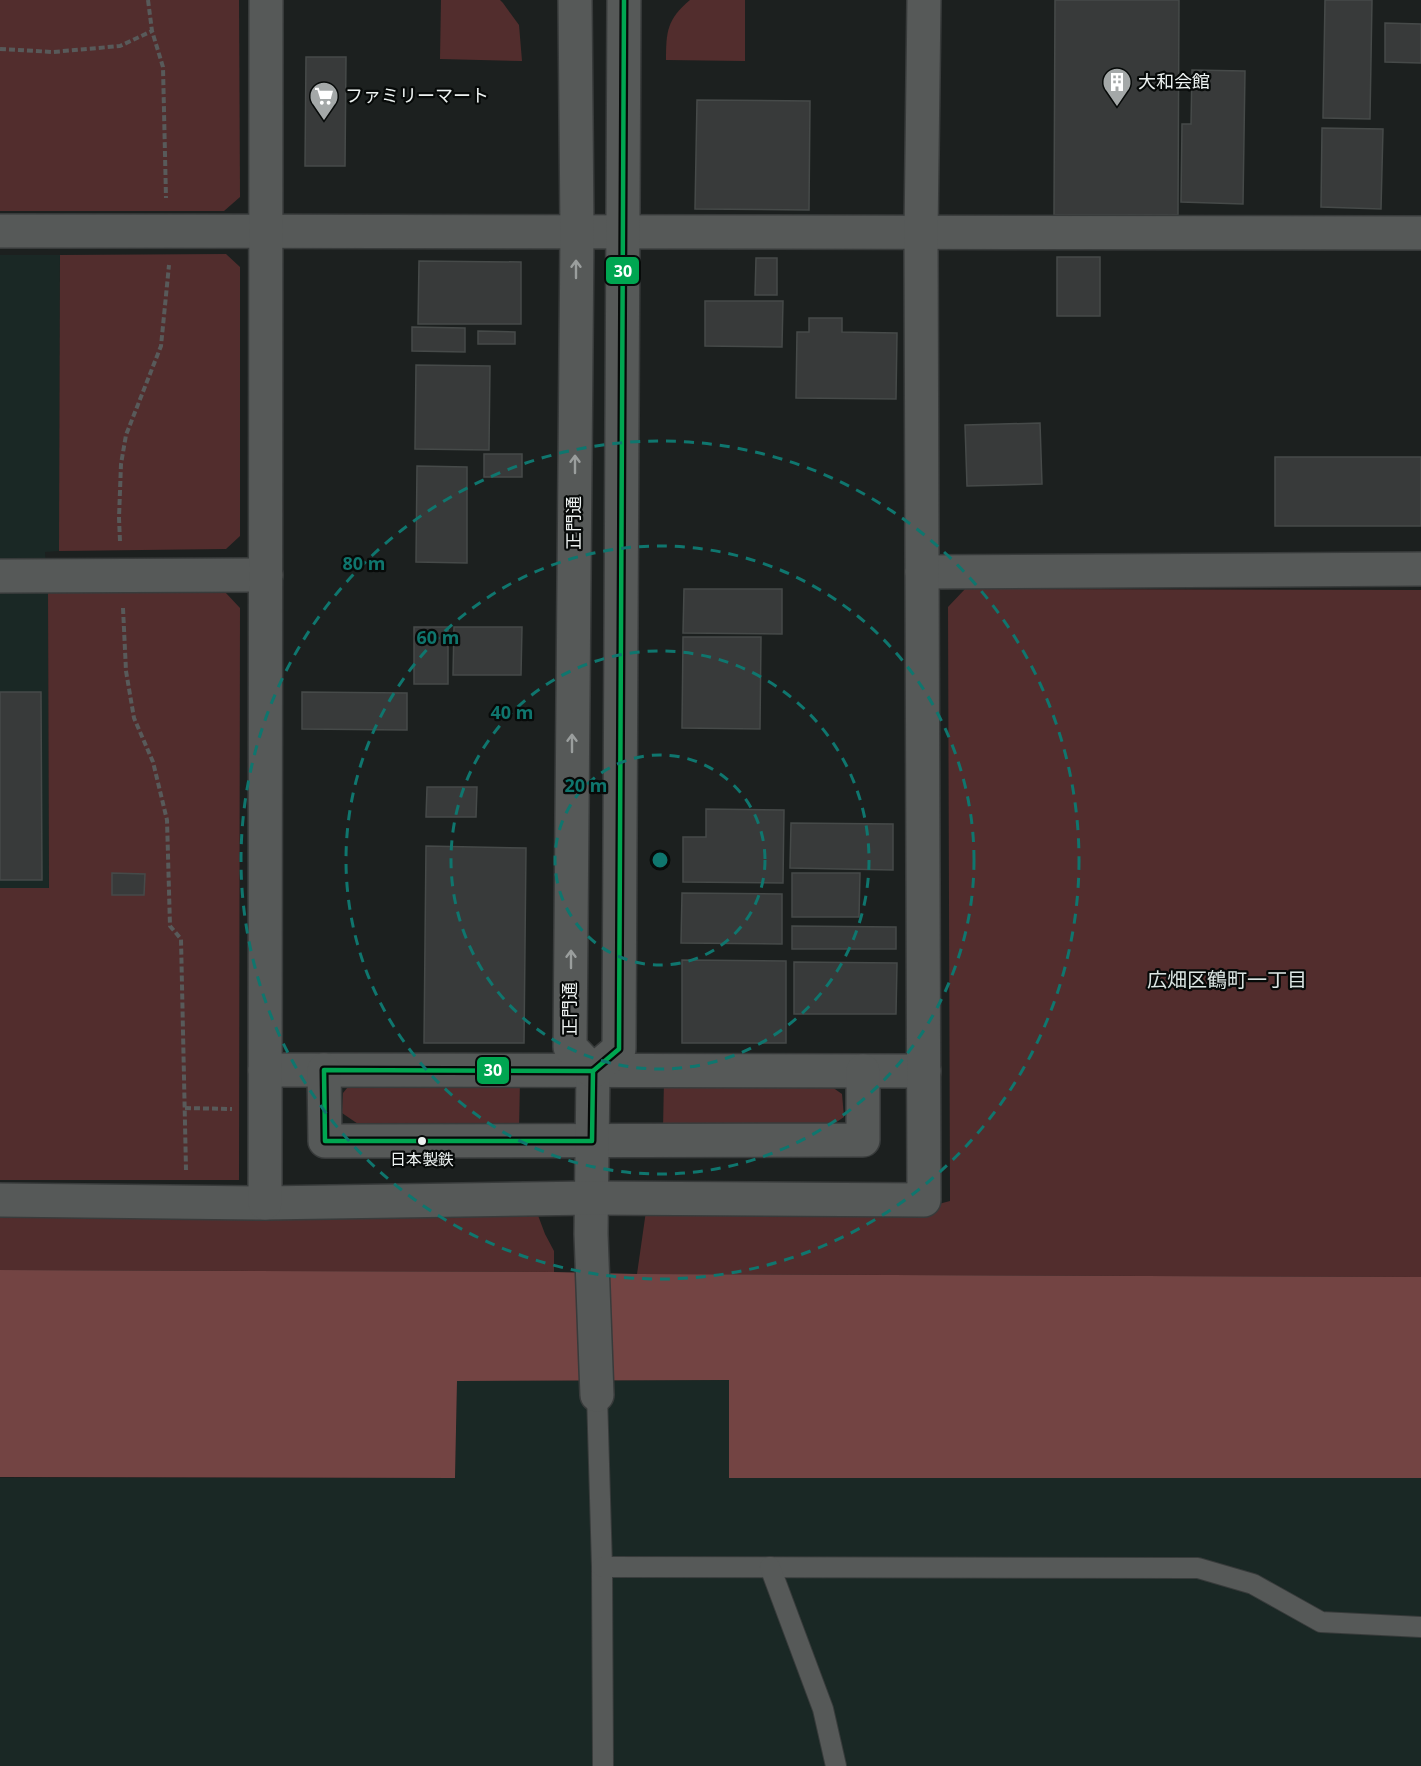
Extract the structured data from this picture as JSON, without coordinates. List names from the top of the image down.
{
  "streets": {
    "street": ["正門通"]
  },
  "districts": ["広畑区鶴町一丁目"],
  "places": {
    "building": ["大和会館"],
    "supermarket": ["ファミリーマート"],
    "other": ["日本製鉄"]
  },
  "lines": ["transit line 30"],
  "rings": [
    "80 m",
    "60 m",
    "40 m",
    "20 m"
  ]
}
